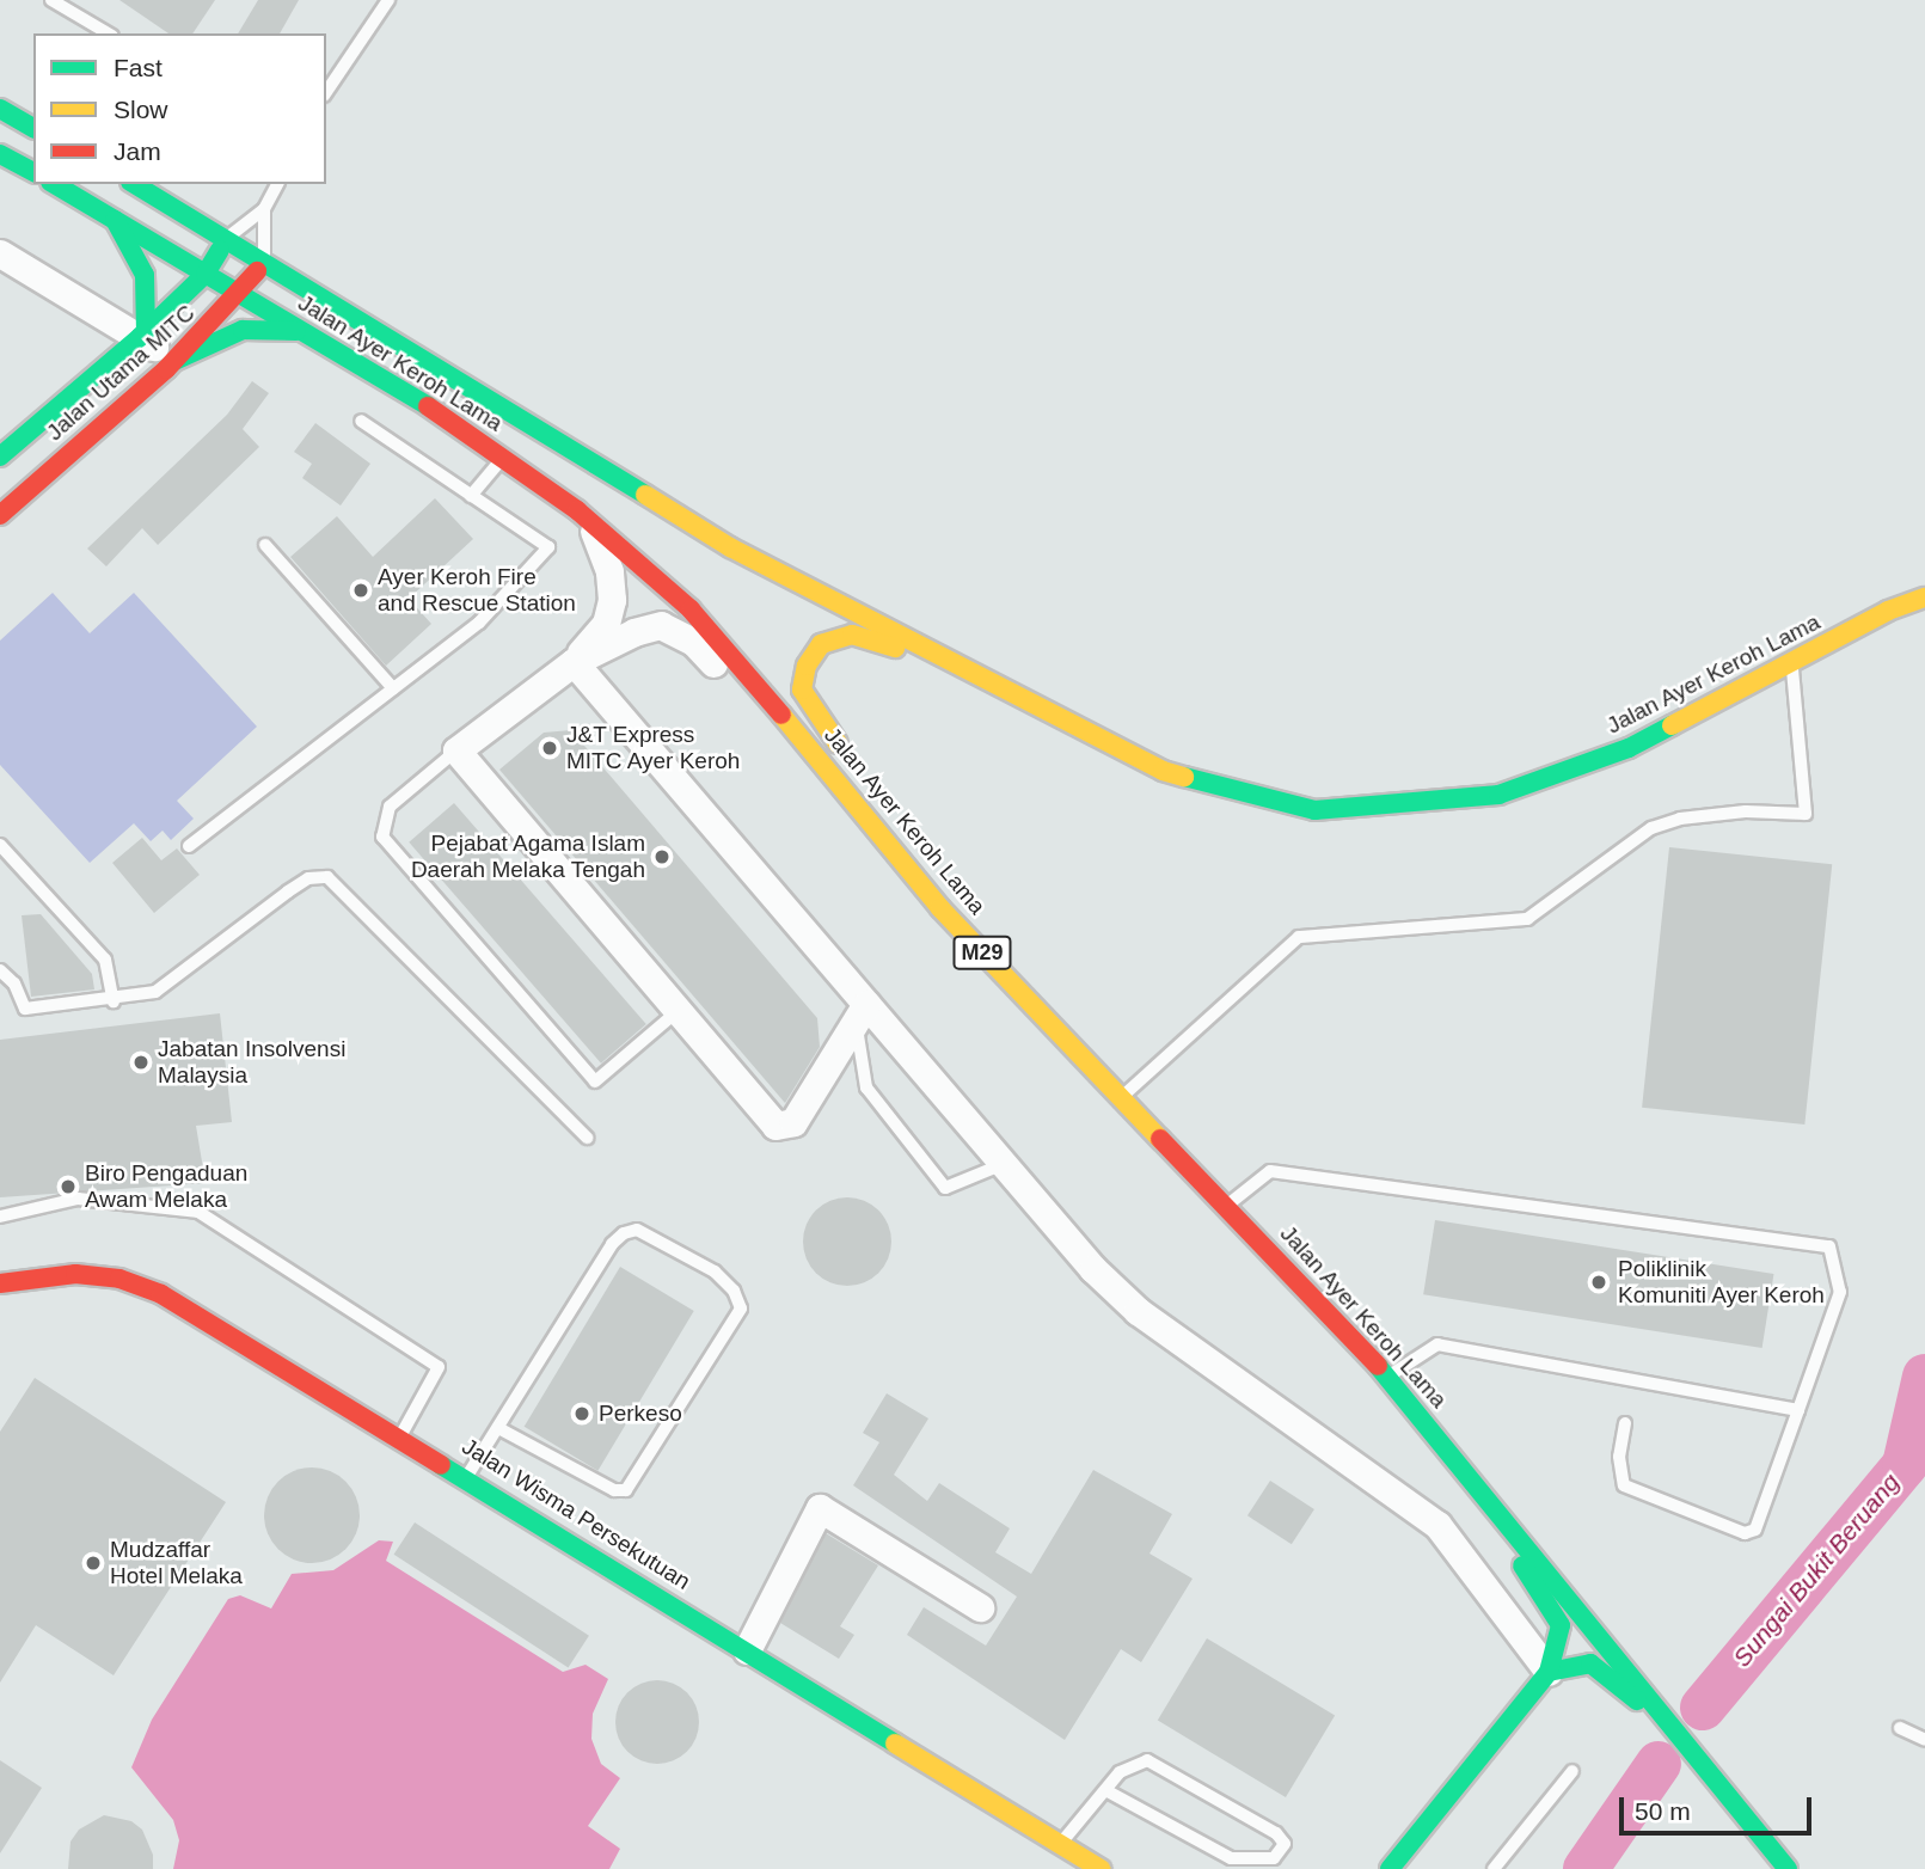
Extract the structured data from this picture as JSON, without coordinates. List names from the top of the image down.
{
  "streets": {
    "main road": [
      "Jalan Ayer Keroh Lama",
      "Jalan Utama MITC",
      "M29",
      "Jalan Wisma Persekutuan"
    ]
  },
  "crossings": [
    ["Jalan Ayer Keroh Lama", "Jalan Utama MITC"]
  ],
  "water": ["Sungai Bukit Beruang"],
  "places": [
    "Ayer Keroh Fire and Rescue Station",
    "J&T Express MITC Ayer Keroh",
    "Pejabat Agama Islam Daerah Melaka Tengah",
    "Jabatan Insolvensi Malaysia",
    "Biro Pengaduan Awam Melaka",
    "Poliklinik Komuniti Ayer Keroh",
    "Perkeso",
    "Mudzaffar Hotel Melaka"
  ],
  "legend": ["Fast", "Slow", "Jam"],
  "scale_bar": "50 m"
}
